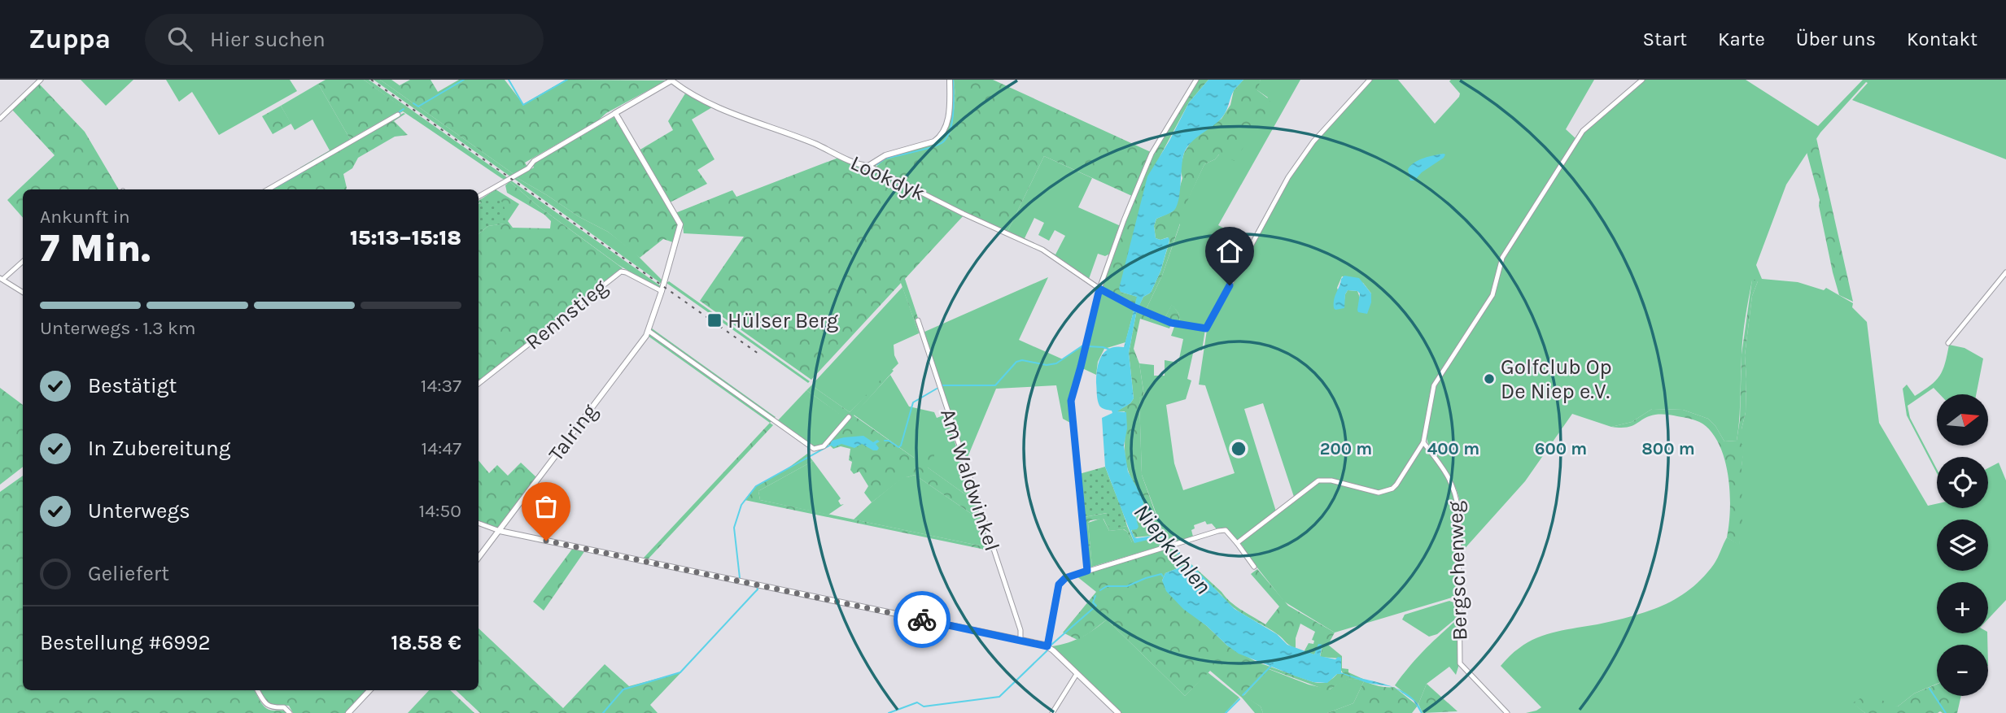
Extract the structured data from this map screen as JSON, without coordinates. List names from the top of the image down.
{
  "streets": {
    "street": [
      "Lookdyk",
      "Rennstieg",
      "Talring",
      "Am Waldwinkel",
      "Bergschenweg"
    ]
  },
  "crossings": [
    ["Rennstieg", "Talring"]
  ],
  "water": ["Niepkuhlen"],
  "places": {
    "transit": ["Hülser Berg"],
    "other": ["Golfclub Op De Niep e.V."]
  },
  "north": "right",
  "page": {
    "header": "Zuppa",
    "search": "Hier suchen",
    "nav": [
      "Start",
      "Karte",
      "Über uns",
      "Kontakt"
    ],
    "heading": ["7 Min.", "Ankunft in", "15:13–15:18"],
    "panel": ["Bestellung #6992", "18.58 €"],
    "bar": "Unterwegs · 1.3 km",
    "list": [
      ["Bestätigt", "14:37"],
      ["In Zubereitung", "14:47"],
      ["Unterwegs", "14:50"],
      "Geliefert"
    ],
    "map_buttons": ["+", "−"]
  },
  "rings": [
    "200 m",
    "400 m",
    "600 m",
    "800 m"
  ]
}
